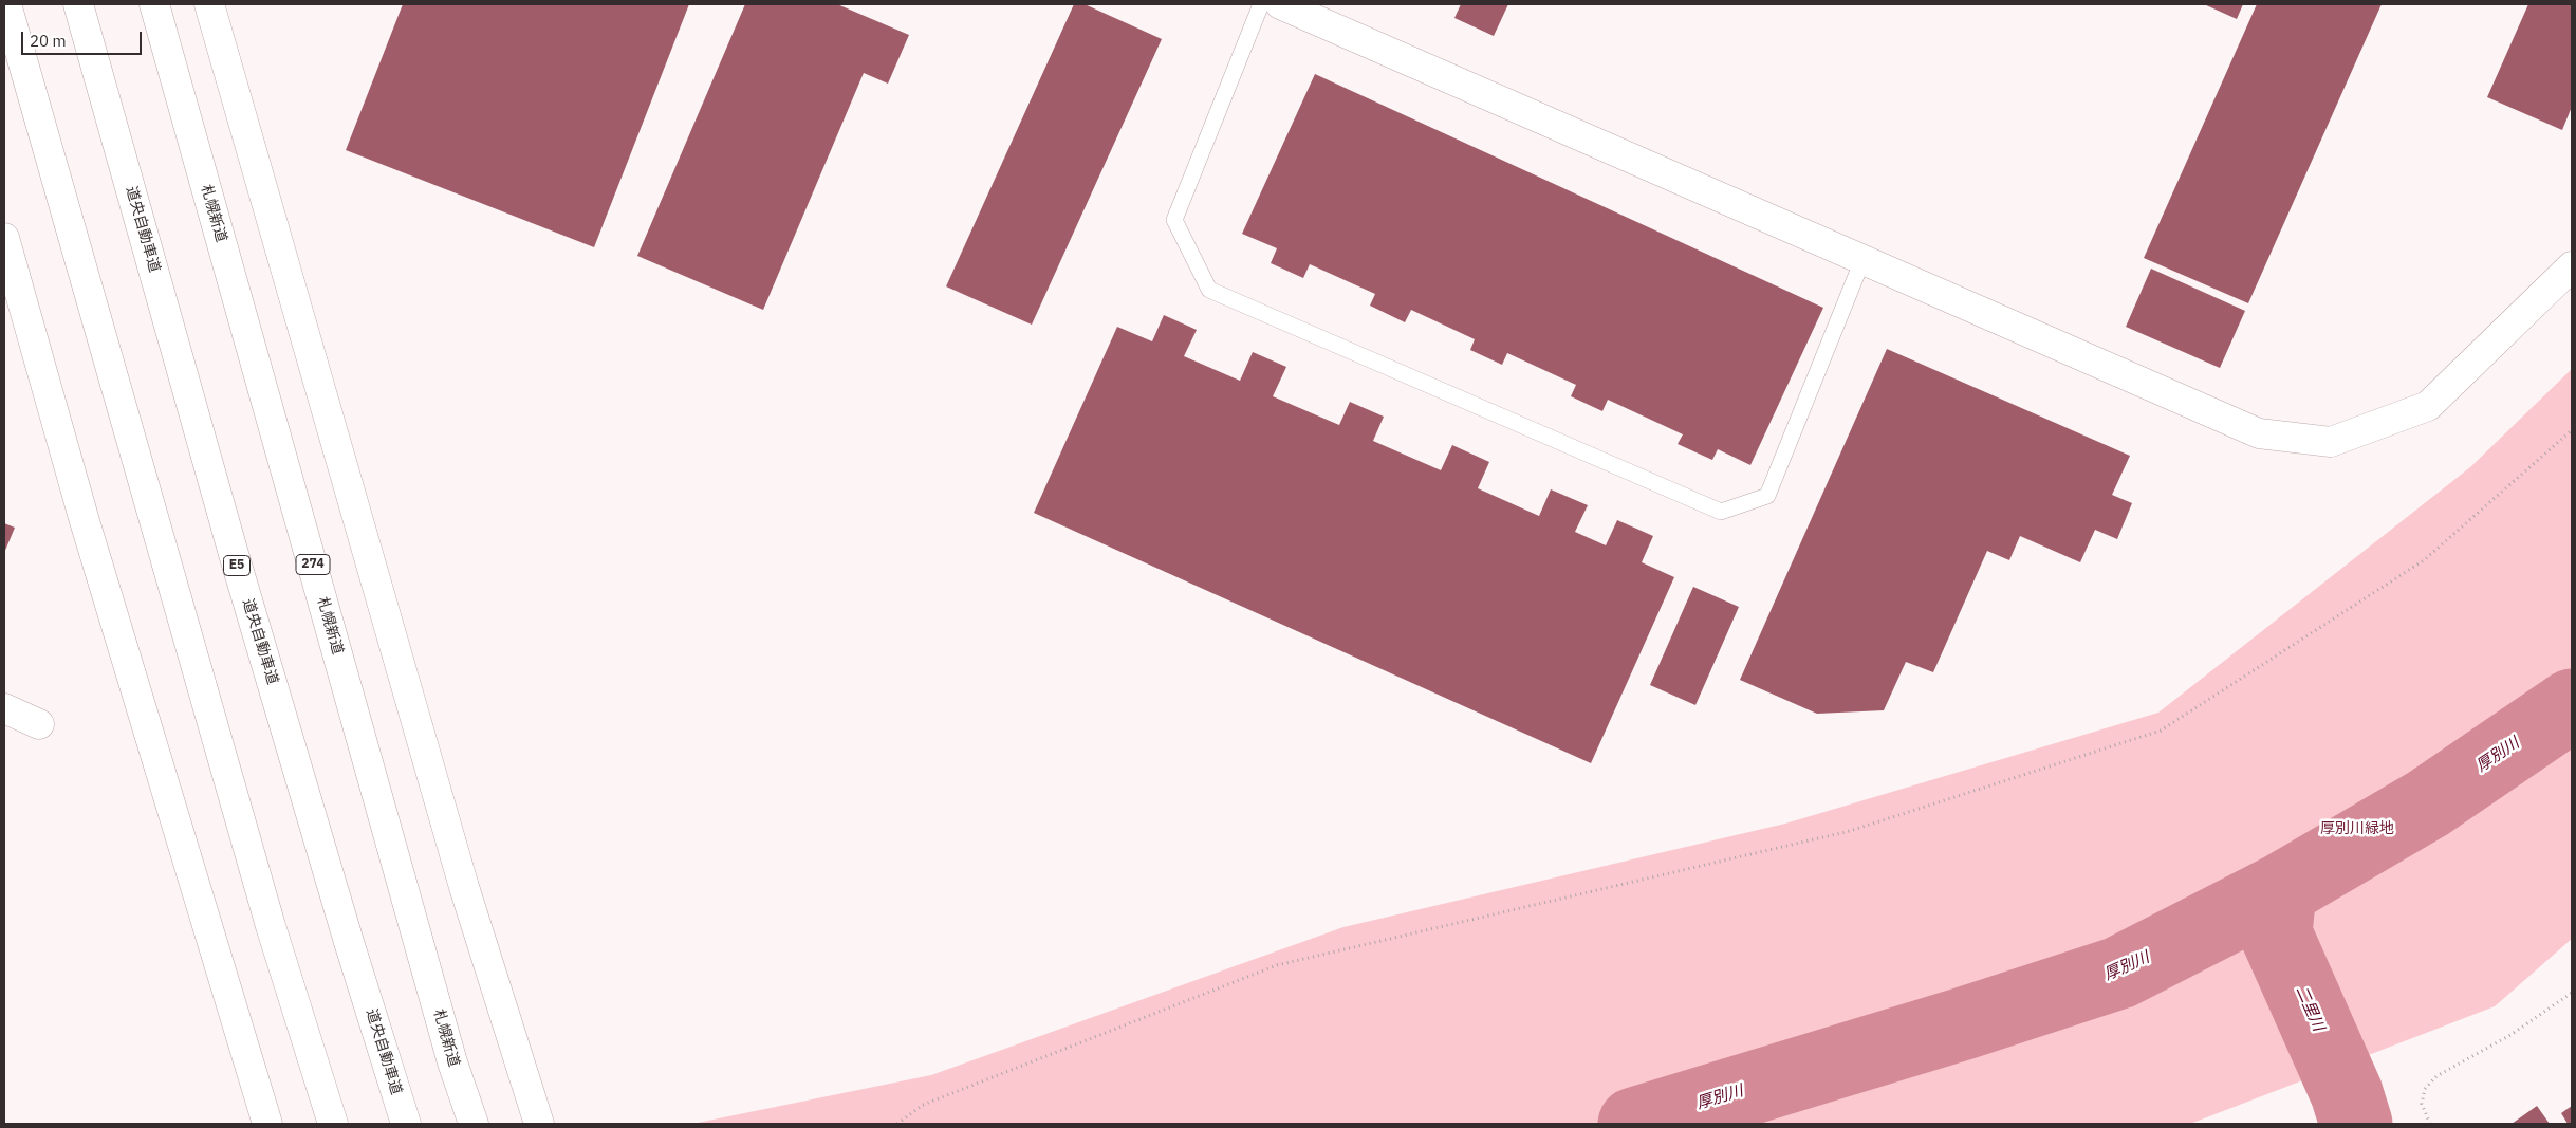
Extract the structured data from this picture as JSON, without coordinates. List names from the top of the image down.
{
  "streets": {
    "main road": [
      "札幌新道",
      "道央自動車道",
      "274",
      "E5"
    ]
  },
  "water": ["厚別川", "二里川"],
  "parks": ["厚別川緑地"],
  "scale_bar": "20 m"
}
